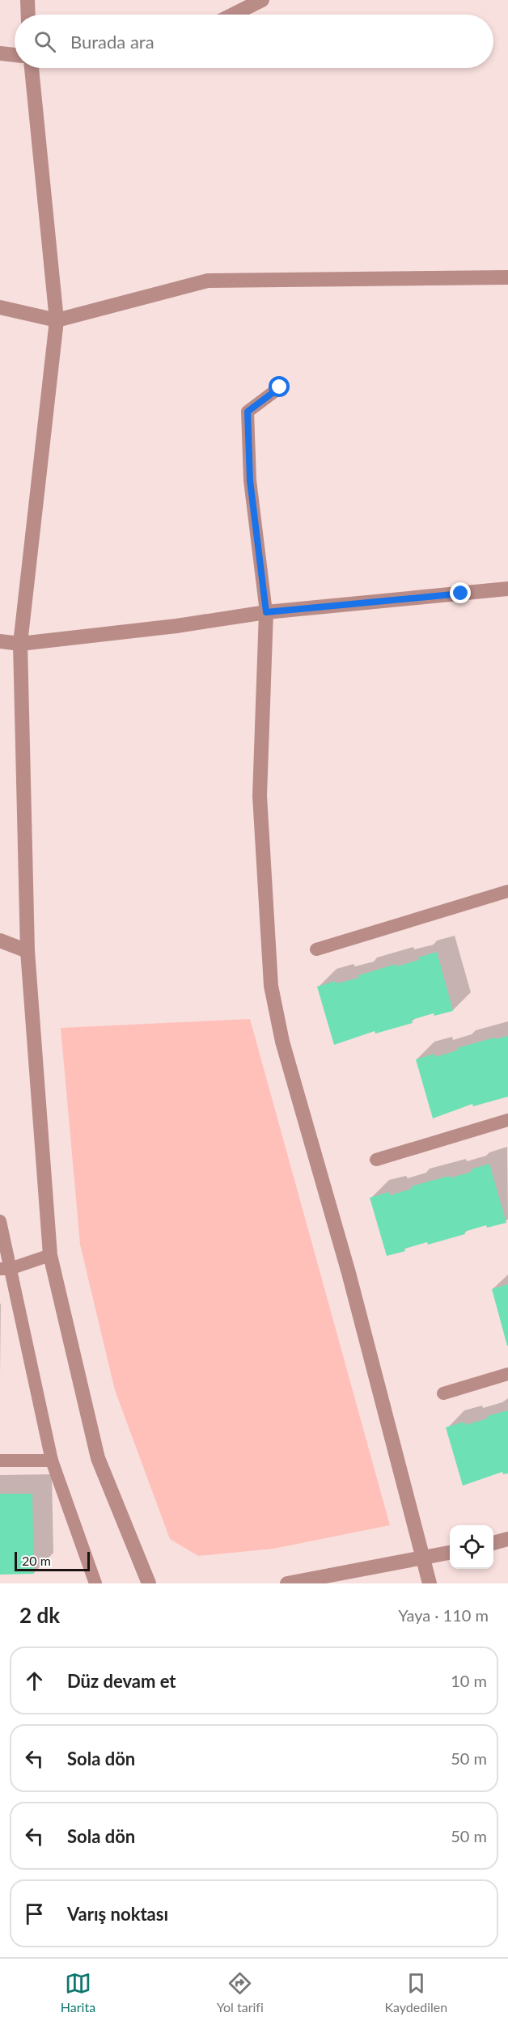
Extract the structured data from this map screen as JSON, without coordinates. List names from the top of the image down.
{
  "scale_bar": "20 m",
  "page": {
    "search": "Burada ara",
    "scale": "20 m",
    "heading": ["2 dk", "Yaya · 110 m"],
    "list": [
      ["Düz devam et", "10 m"],
      ["Sola dön", "50 m"],
      ["Sola dön", "50 m"],
      "Varış noktası"
    ],
    "nav": ["Harita", "Yol tarifi", "Kaydedilen"]
  }
}
